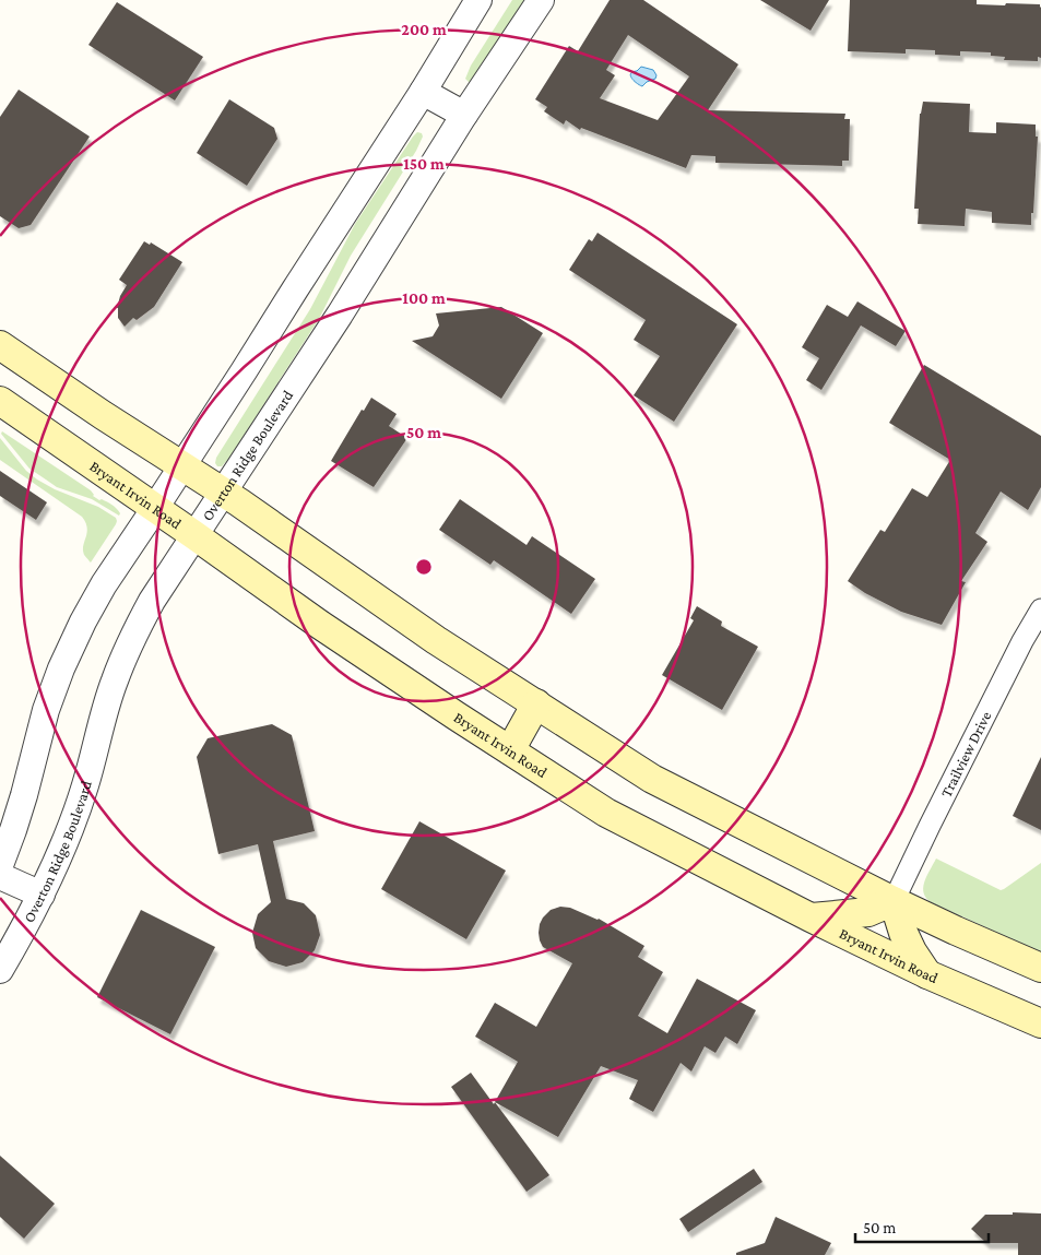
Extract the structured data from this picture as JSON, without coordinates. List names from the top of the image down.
{
  "streets": {
    "main road": ["Bryant Irvin Road"],
    "street": ["Overton Ridge Boulevard", "Trailview Drive"]
  },
  "crossings": [
    ["Overton Ridge Boulevard", "Bryant Irvin Road"]
  ],
  "scale_bar": "50 m",
  "rings": [
    "200 m",
    "150 m",
    "100 m",
    "50 m"
  ]
}
